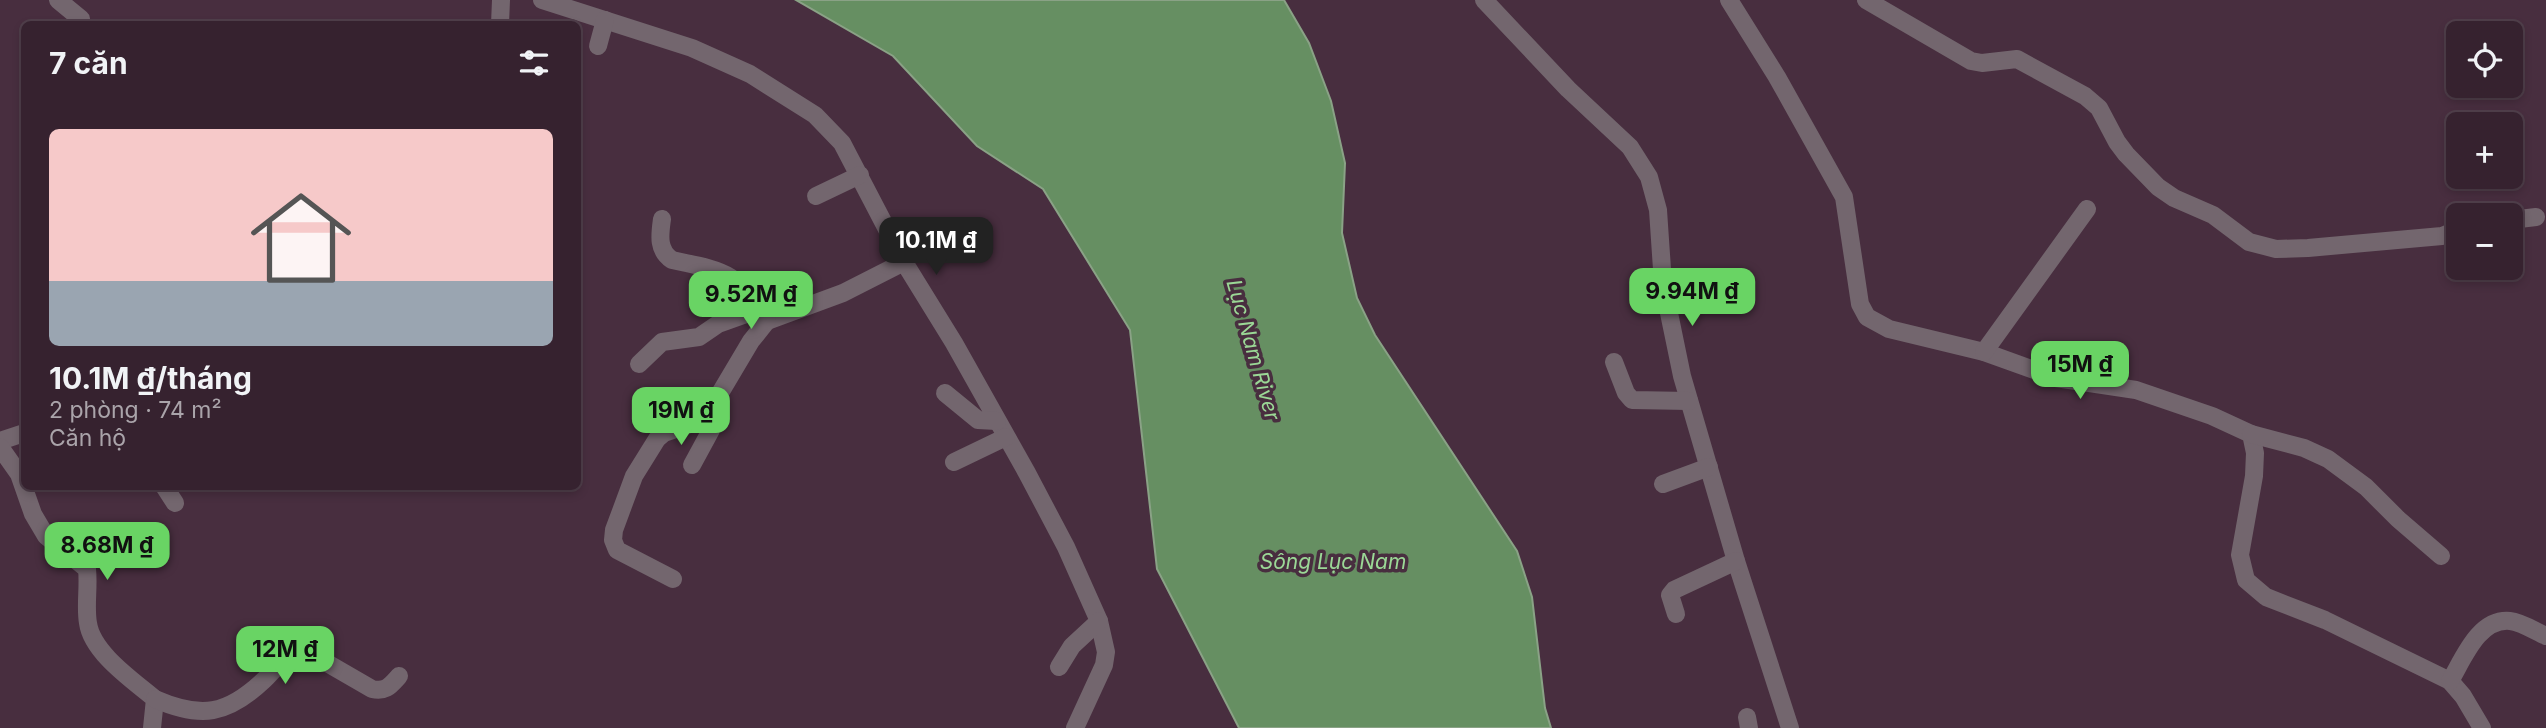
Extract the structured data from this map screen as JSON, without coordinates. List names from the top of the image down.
{
  "water": ["Lục Nam River", "Sông Lục Nam"],
  "page": {
    "map_buttons": ["+", "−"],
    "heading": "7 căn",
    "list": [
      {
        "name": "10.1M ₫/tháng",
        "note": "2 phòng · 74 m² · Căn hộ"
      }
    ],
    "price": [
      "10.1M ₫",
      "9.94M ₫",
      "9.52M ₫",
      "15M ₫",
      "19M ₫",
      "8.68M ₫",
      "12M ₫"
    ]
  }
}
